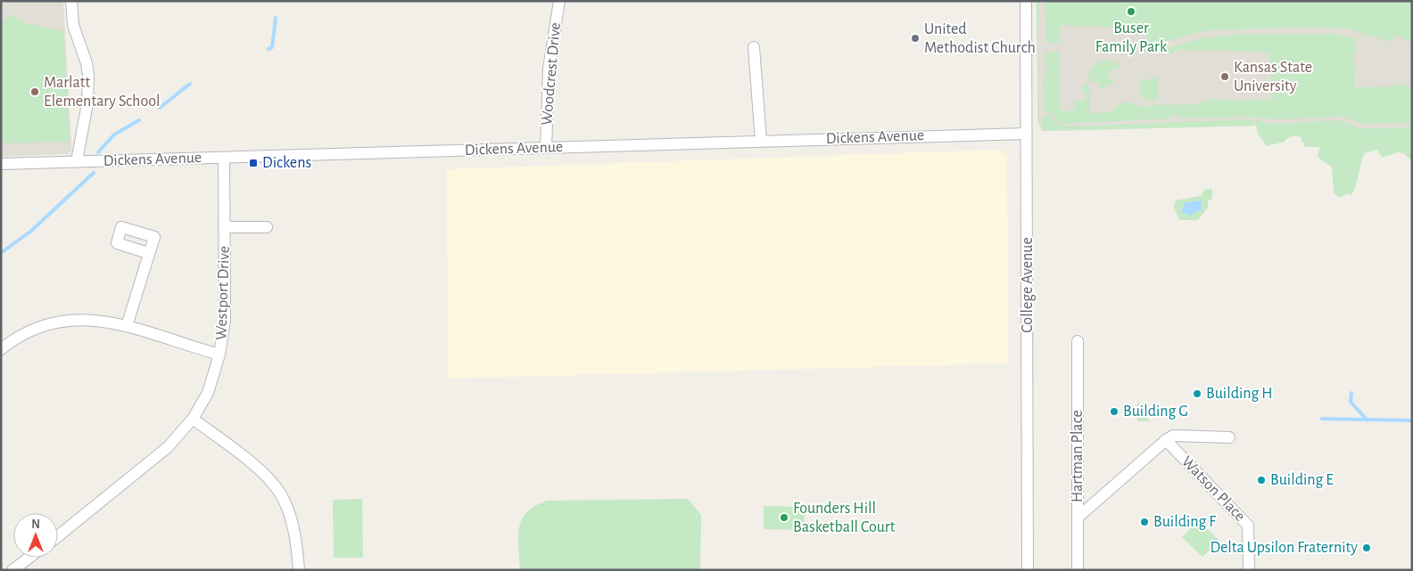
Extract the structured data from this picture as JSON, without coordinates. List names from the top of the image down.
{
  "streets": {
    "street": [
      "Woodcrest Drive",
      "Dickens Avenue",
      "College Avenue",
      "Westport Drive",
      "Hartman Place",
      "Watson Place"
    ]
  },
  "crossings": [
    ["Woodcrest Drive", "Dickens Avenue"],
    ["Dickens Avenue", "College Avenue"],
    ["Dickens Avenue", "Westport Drive"],
    ["Hartman Place", "Watson Place"]
  ],
  "places": {
    "other": [
      "Buser Family Park",
      "United Methodist Church",
      "Kansas State University",
      "Marlatt Elementary School",
      "Building H",
      "Building G",
      "Building E",
      "Founders Hill Basketball Court",
      "Building F",
      "Delta Upsilon Fraternity"
    ],
    "transit": ["Dickens"]
  },
  "north": "top"
}
